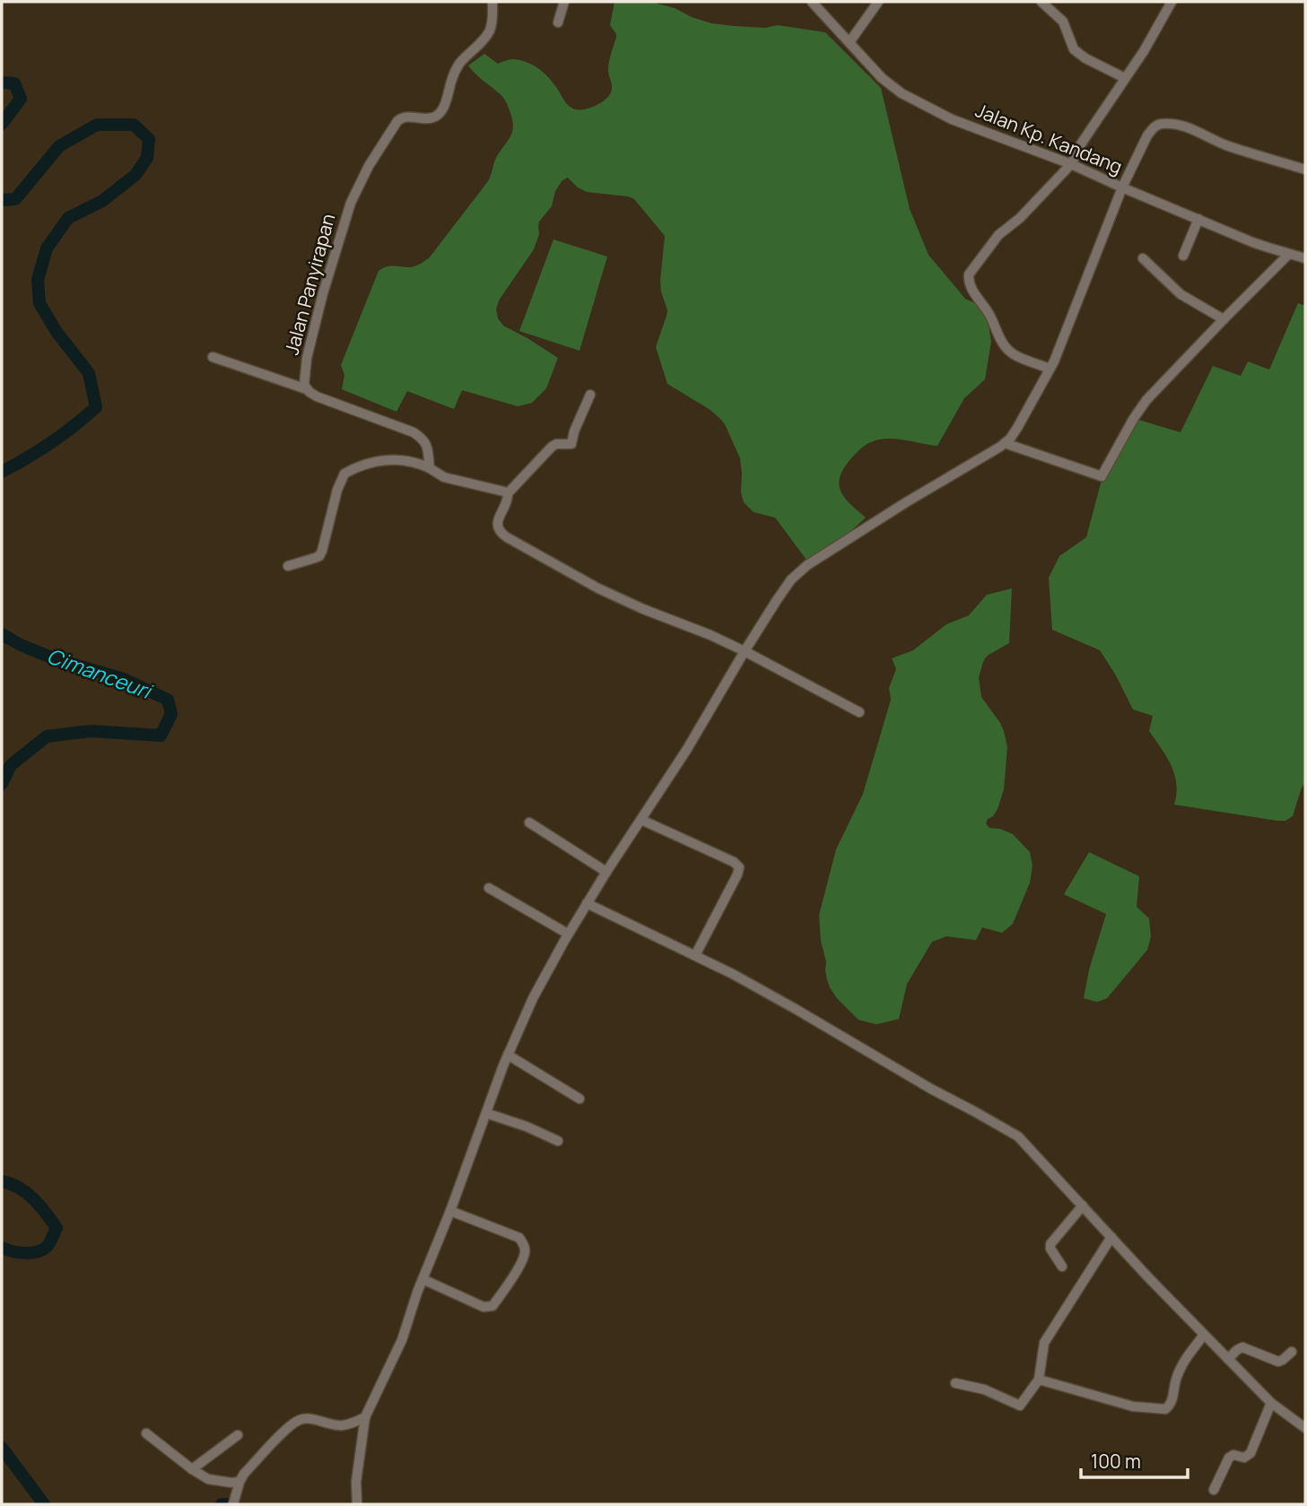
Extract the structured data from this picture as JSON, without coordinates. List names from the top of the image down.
{
  "streets": {
    "street": ["Jalan Kp. Kandang", "Jalan Panyirapan"]
  },
  "water": ["Cimanceuri"],
  "scale_bar": "100 m"
}
